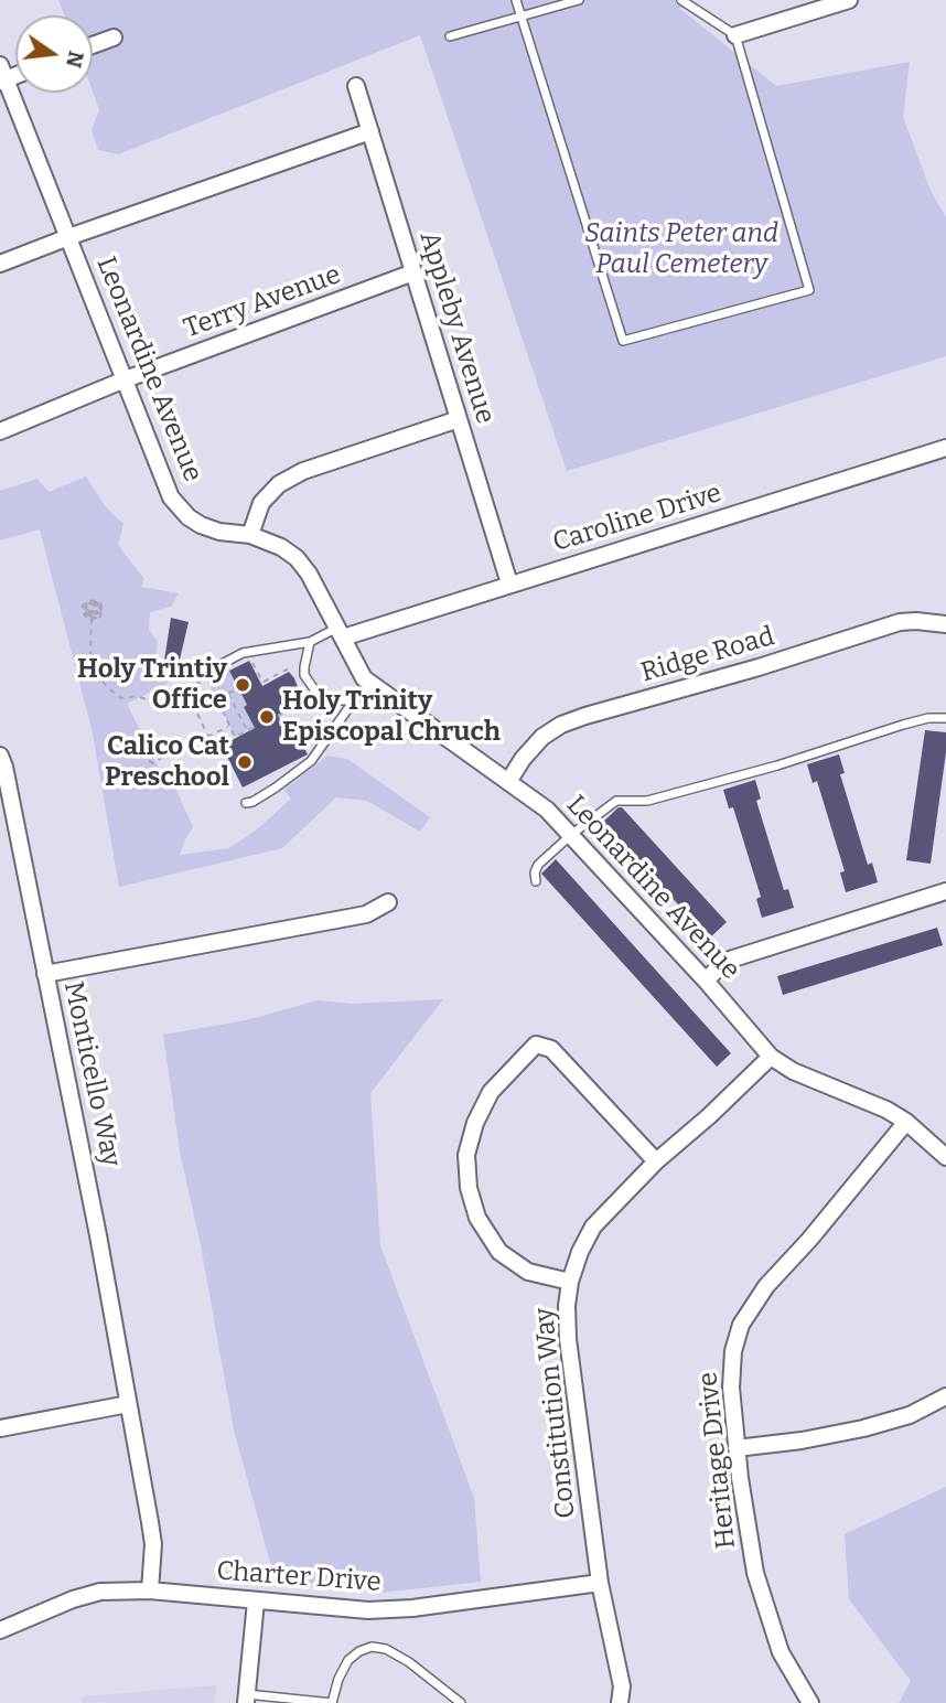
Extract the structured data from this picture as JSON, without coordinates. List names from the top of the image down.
{
  "streets": {
    "street": [
      "Terry Avenue",
      "Appleby Avenue",
      "Leonardine Avenue",
      "Caroline Drive",
      "Ridge Road",
      "Monticello Way",
      "Constitution Way",
      "Heritage Drive",
      "Charter Drive"
    ]
  },
  "crossings": [
    ["Terry Avenue", "Appleby Avenue"],
    ["Terry Avenue", "Leonardine Avenue"],
    ["Appleby Avenue", "Caroline Drive"],
    ["Leonardine Avenue", "Caroline Drive"],
    ["Leonardine Avenue", "Ridge Road"],
    ["Leonardine Avenue", "Constitution Way"],
    ["Leonardine Avenue", "Heritage Drive"],
    ["Monticello Way", "Charter Drive"],
    ["Constitution Way", "Charter Drive"]
  ],
  "parks": ["Saints Peter and Paul Cemetery"],
  "places": ["Holy Trintiy Office", "Holy Trinity Episcopal Chruch", "Calico Cat Preschool"],
  "north": "right"
}
